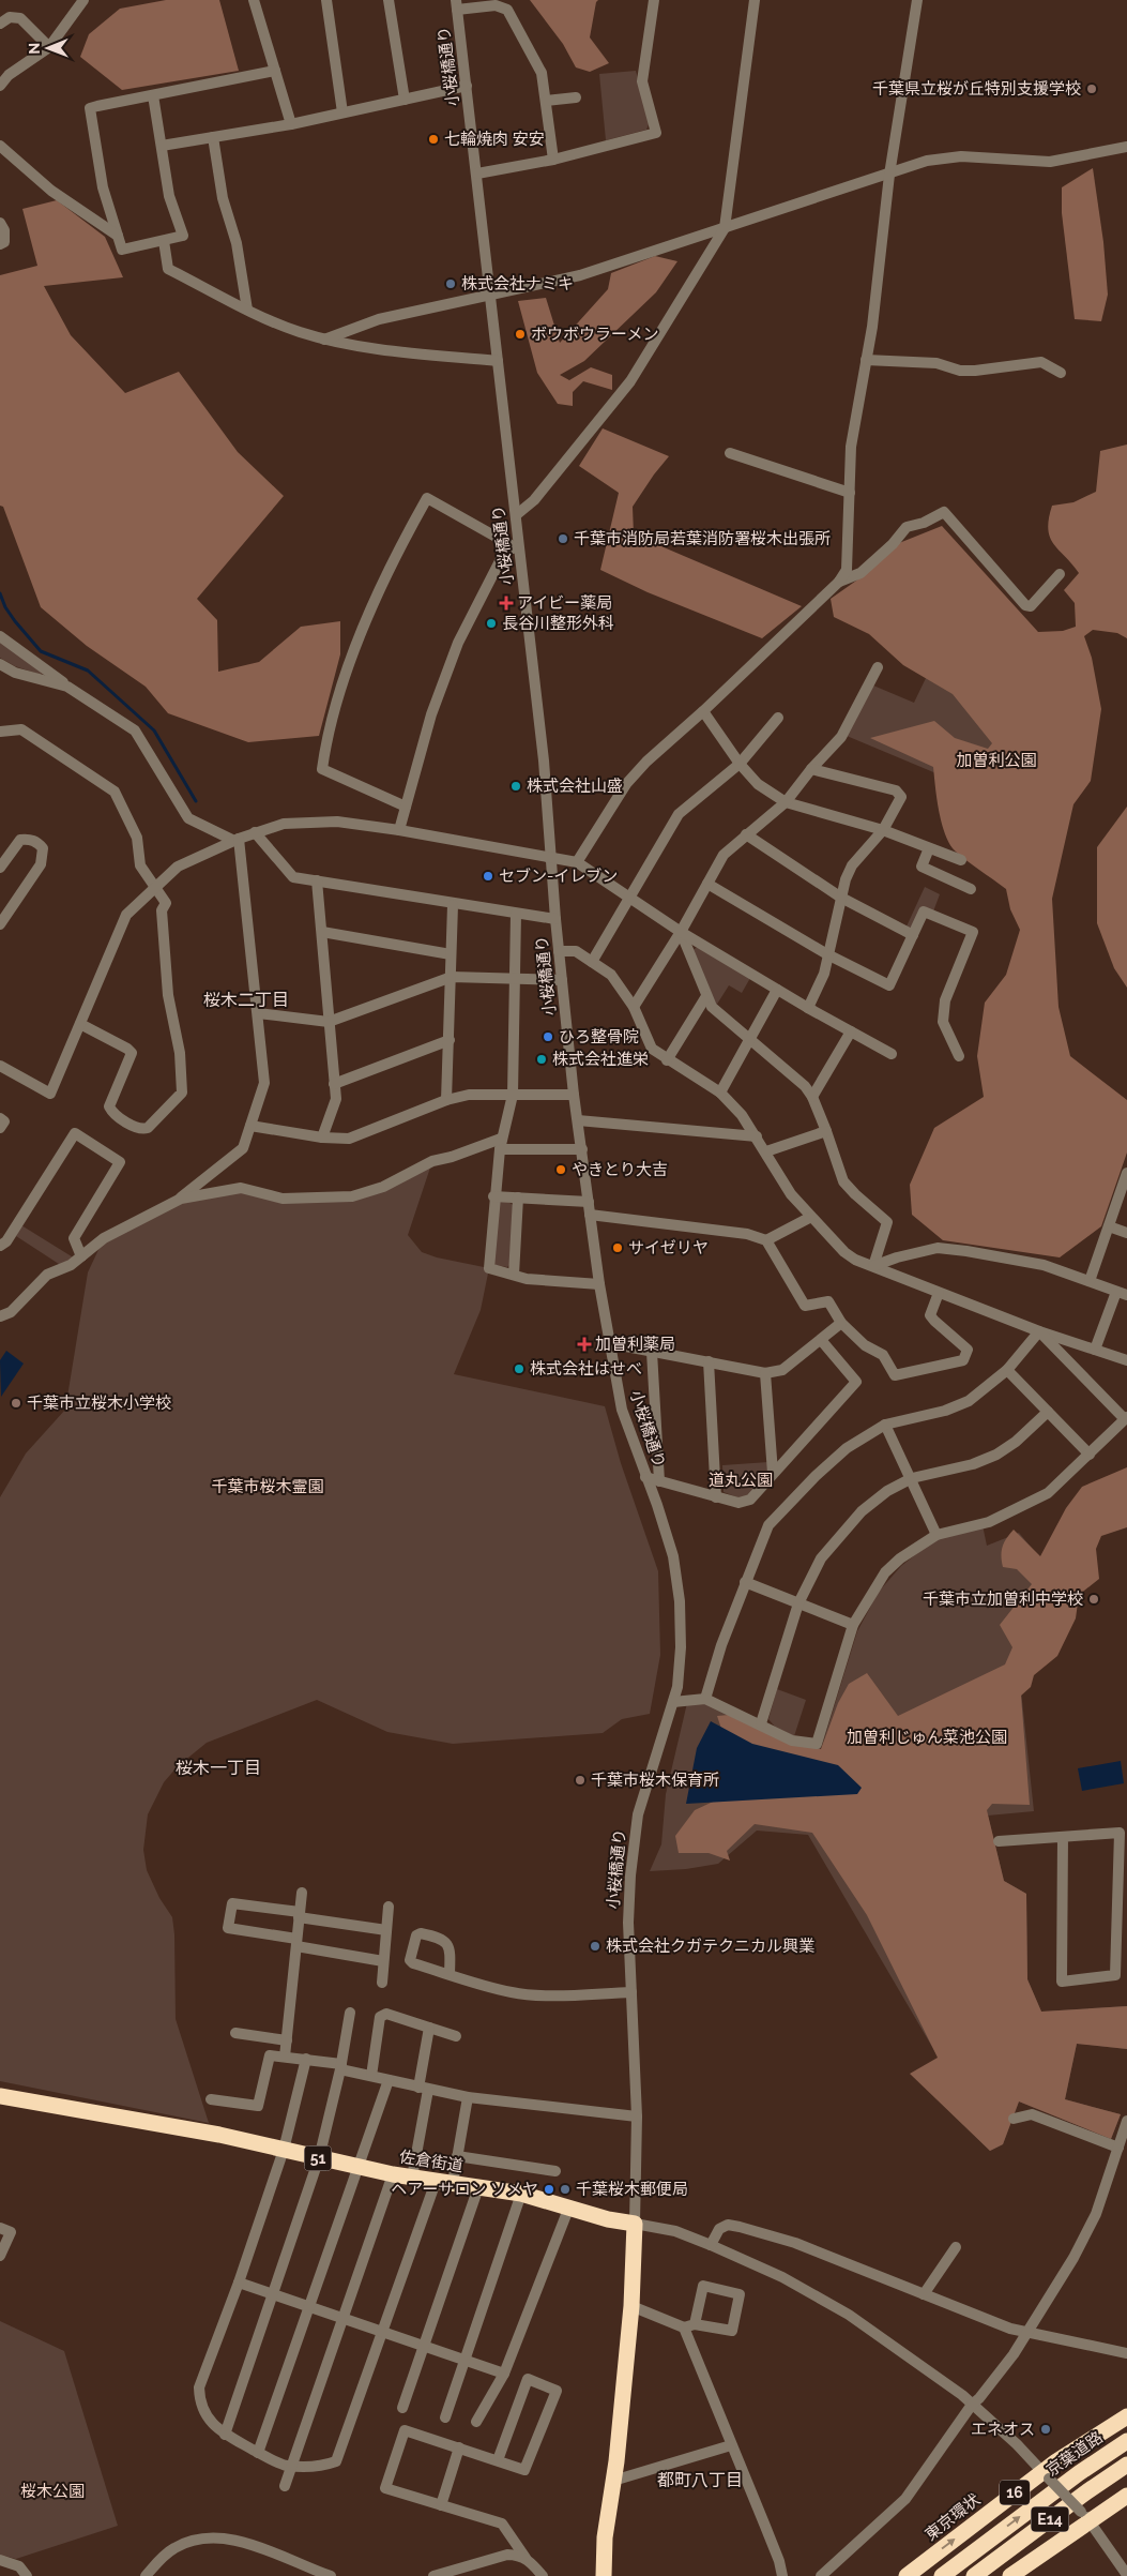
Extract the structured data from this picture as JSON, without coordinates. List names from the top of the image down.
{
  "streets": {
    "highway": [
      "51",
      "佐倉街道",
      "京葉道路",
      "16",
      "東京環状",
      "E14"
    ],
    "street": ["小桜橋通り"]
  },
  "crossings": [
    ["小桜橋通り", "佐倉街道"]
  ],
  "districts": ["桜木二丁目", "桜木一丁目", "都町八丁目"],
  "parks": [
    "加曽利公園",
    "道丸公園",
    "千葉市桜木霊園",
    "加曽利じゅん菜池公園",
    "桜木公園"
  ],
  "places": {
    "other": [
      "千葉県立桜が丘特別支援学校",
      "七輪焼肉 安安",
      "株式会社ナミキ",
      "ボウボウラーメン",
      "千葉市消防局若葉消防署桜木出張所",
      "長谷川整形外科",
      "株式会社山盛",
      "セブン-イレブン",
      "ひろ整骨院",
      "株式会社進栄",
      "やきとり大吉",
      "サイゼリヤ",
      "株式会社はせべ",
      "千葉市立桜木小学校",
      "千葉市立加曽利中学校",
      "千葉市桜木保育所",
      "株式会社クガテクニカル興業",
      "ヘアーサロン ソメヤ",
      "千葉桜木郵便局",
      "エネオス"
    ],
    "health": ["アイビー薬局", "加曽利薬局"]
  },
  "north": "left"
}
